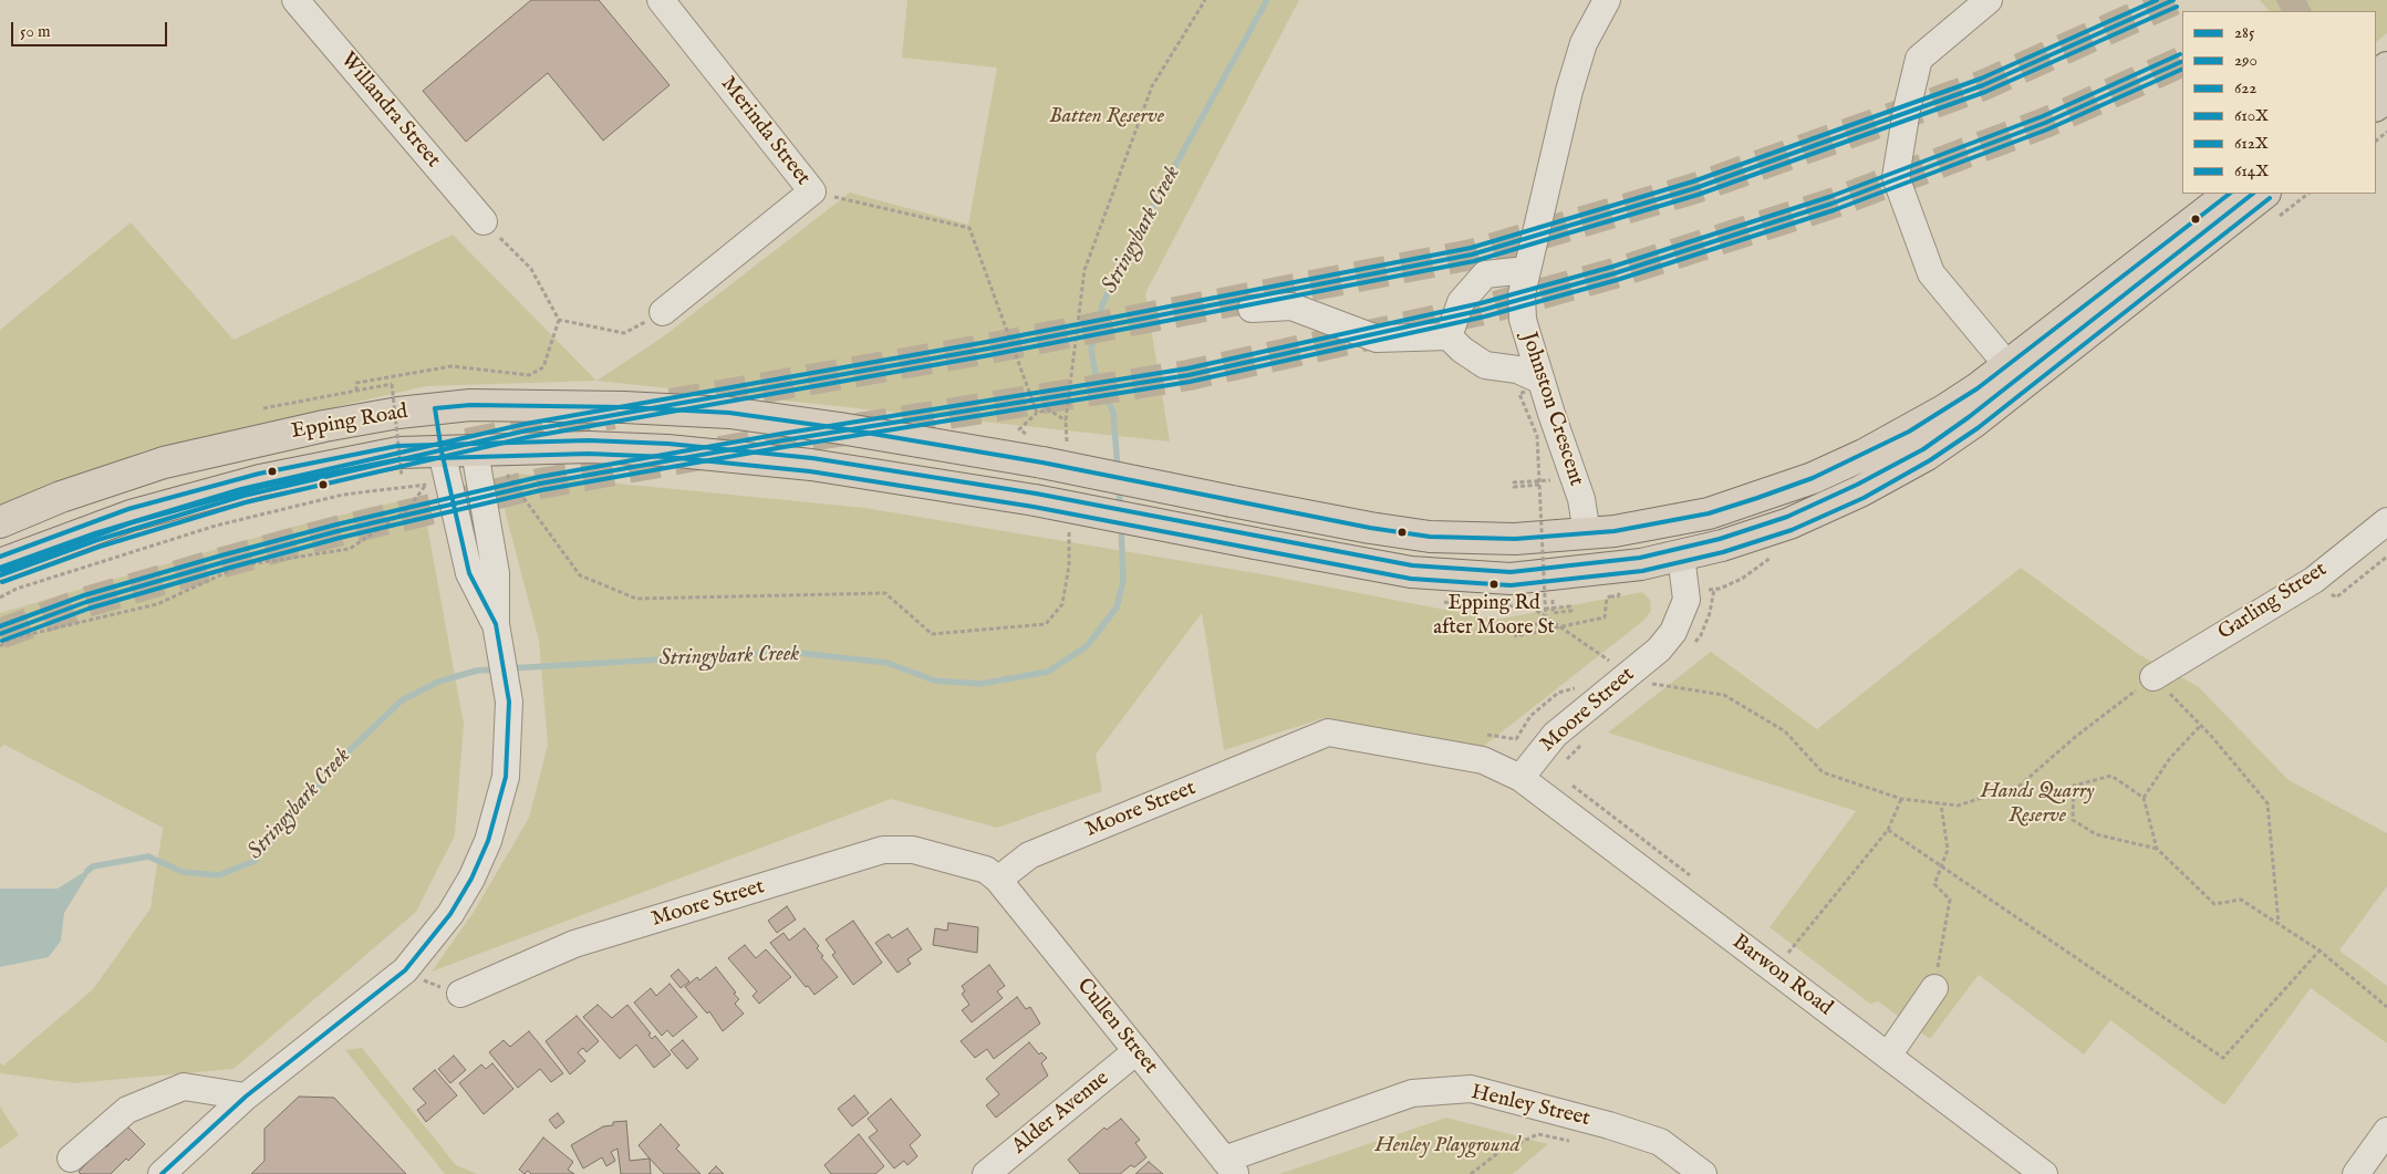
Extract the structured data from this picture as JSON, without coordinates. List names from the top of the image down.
{
  "streets": {
    "main road": ["Epping Road", "Moore Street"],
    "street": [
      "Willandra Street",
      "Merinda Street",
      "Johnston Crescent",
      "Garling Street",
      "Barwon Road",
      "Cullen Street",
      "Henley Street",
      "Alder Avenue"
    ]
  },
  "crossings": [
    ["Johnston Crescent", "Epping Road"],
    ["Epping Road", "Moore Street"],
    ["Moore Street", "Barwon Road"],
    ["Moore Street", "Cullen Street"],
    ["Cullen Street", "Henley Street"],
    ["Cullen Street", "Alder Avenue"]
  ],
  "water": ["Stringybark Creek"],
  "parks": ["Batten Reserve", "Hands Quarry Reserve", "Henley Playground"],
  "places": ["Epping Rd after Moore St"],
  "lines": [
    "transit line 610X",
    "transit line 614X",
    "transit line 612X",
    "transit line 285",
    "transit line 622",
    "transit line 290"
  ],
  "legend": [
    "285",
    "290",
    "622",
    "610X",
    "612X",
    "614X"
  ],
  "scale_bar": "50 m"
}
